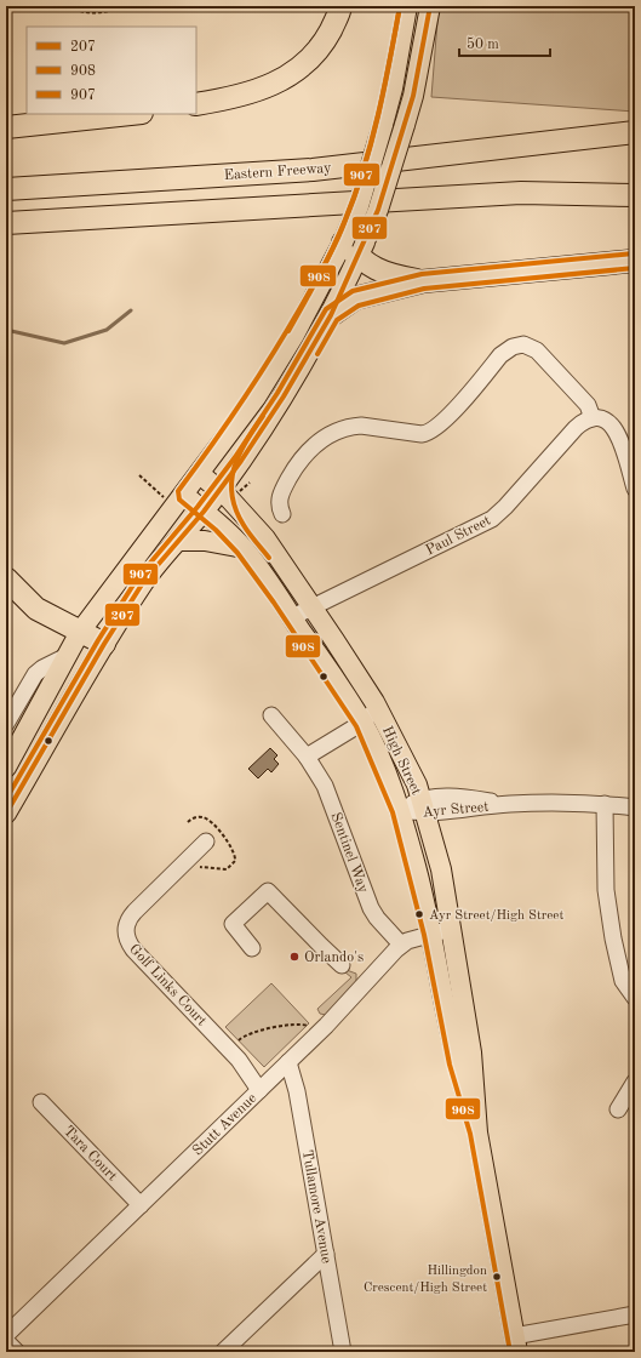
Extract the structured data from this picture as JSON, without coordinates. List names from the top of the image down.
{
  "streets": {
    "highway": ["Eastern Freeway"],
    "main road": ["High Street"],
    "street": [
      "Paul Street",
      "Ayr Street",
      "Sentinel Way",
      "Golf Links Court",
      "Stutt Avenue",
      "Tara Court",
      "Tullamore Avenue"
    ]
  },
  "crossings": [
    ["Paul Street", "High Street"],
    ["High Street", "Ayr Street"],
    ["High Street", "Stutt Avenue"],
    ["Sentinel Way", "Stutt Avenue"],
    ["Golf Links Court", "Stutt Avenue"],
    ["Stutt Avenue", "Tara Court"],
    ["Stutt Avenue", "Tullamore Avenue"]
  ],
  "places": ["Ayr Street/High Street", "Orlando's", "Hillingdon Crescent/High Street"],
  "lines": ["transit line 207", "transit line 908", "transit line 907"],
  "legend": ["207", "908", "907"],
  "scale_bar": "50 m"
}
